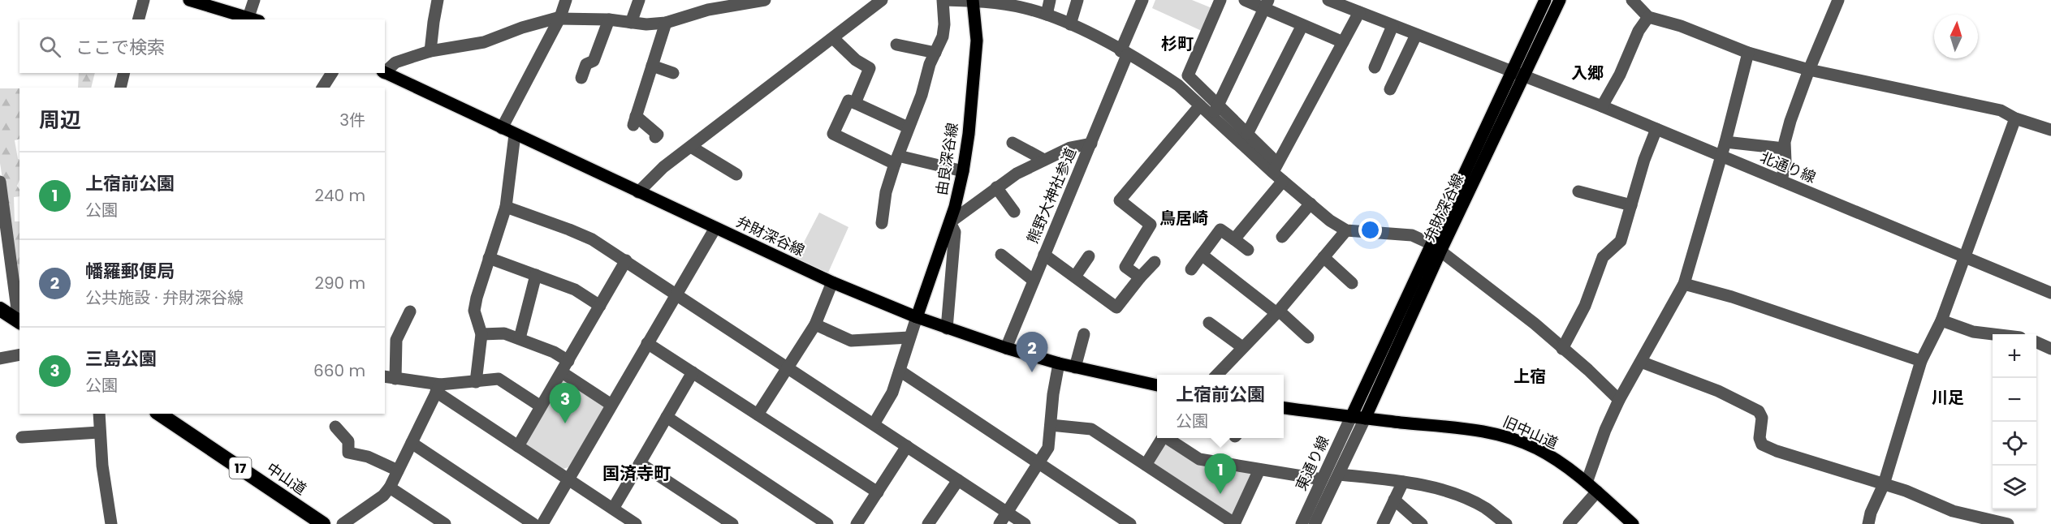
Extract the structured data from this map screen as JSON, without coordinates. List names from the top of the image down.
{
  "streets": {
    "highway": ["17", "中山道"],
    "main road": ["由良深谷線", "弁財深谷線", "旧中山道"],
    "street": ["北通り線", "熊野大神社参道", "東通り線"]
  },
  "crossings": [
    ["由良深谷線", "弁財深谷線"],
    ["北通り線", "弁財深谷線"],
    ["熊野大神社参道", "弁財深谷線"],
    ["弁財深谷線", "旧中山道"],
    ["弁財深谷線", "東通り線"],
    ["旧中山道", "東通り線"]
  ],
  "districts": [
    "杉町",
    "入郷",
    "鳥居崎",
    "上宿",
    "川足",
    "国済寺町"
  ],
  "north": "top",
  "page": {
    "search": "ここで検索",
    "heading": ["周辺", "3件"],
    "list": [
      {
        "mark": "1",
        "name": "上宿前公園",
        "note": "公園",
        "value": "240 m"
      },
      {
        "mark": "2",
        "name": "幡羅郵便局",
        "note": "公共施設 · 弁財深谷線",
        "value": "290 m"
      },
      {
        "mark": "3",
        "name": "三島公園",
        "note": "公園",
        "value": "660 m"
      }
    ],
    "pins": ["2", "3", "1"],
    "map_buttons": ["+", "−"],
    "popup": ["上宿前公園", "公園"]
  }
}
